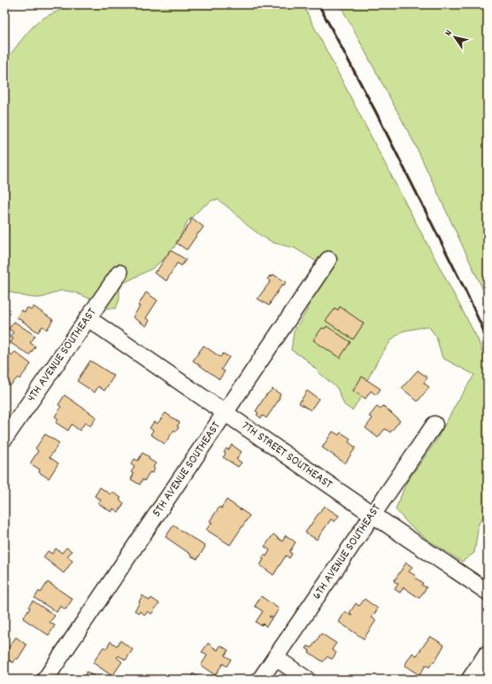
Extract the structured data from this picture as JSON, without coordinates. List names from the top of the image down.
{
  "streets": {
    "street": [
      "4TH AVENUE SOUTHEAST",
      "7TH STREET SOUTHEAST",
      "5TH AVENUE SOUTHEAST",
      "6TH AVENUE SOUTHEAST"
    ]
  },
  "crossings": [
    ["4TH AVENUE SOUTHEAST", "7TH STREET SOUTHEAST"],
    ["7TH STREET SOUTHEAST", "5TH AVENUE SOUTHEAST"],
    ["7TH STREET SOUTHEAST", "6TH AVENUE SOUTHEAST"]
  ],
  "north": "top left"
}
